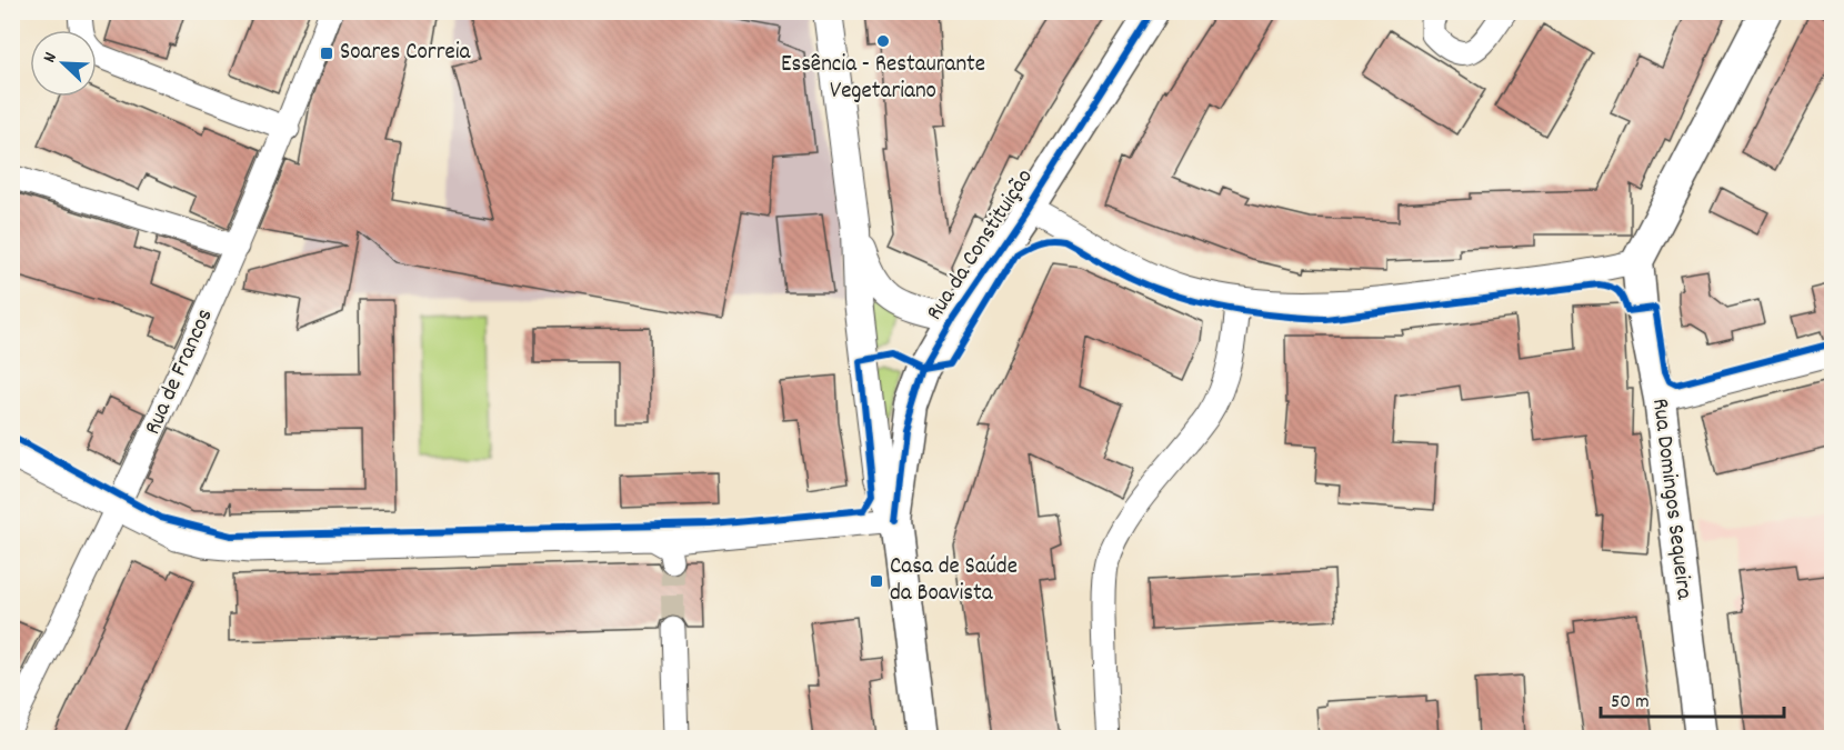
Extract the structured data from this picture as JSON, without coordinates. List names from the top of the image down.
{
  "streets": {
    "main road": ["Rua da Constituição", "Rua Domingos Sequeira"],
    "street": ["Rua de Francos"]
  },
  "places": {
    "other": ["Essência - Restaurante Vegetariano"],
    "transit": ["Soares Correia", "Casa de Saúde da Boavista"]
  },
  "scale_bar": "50 m",
  "north": "top left"
}
